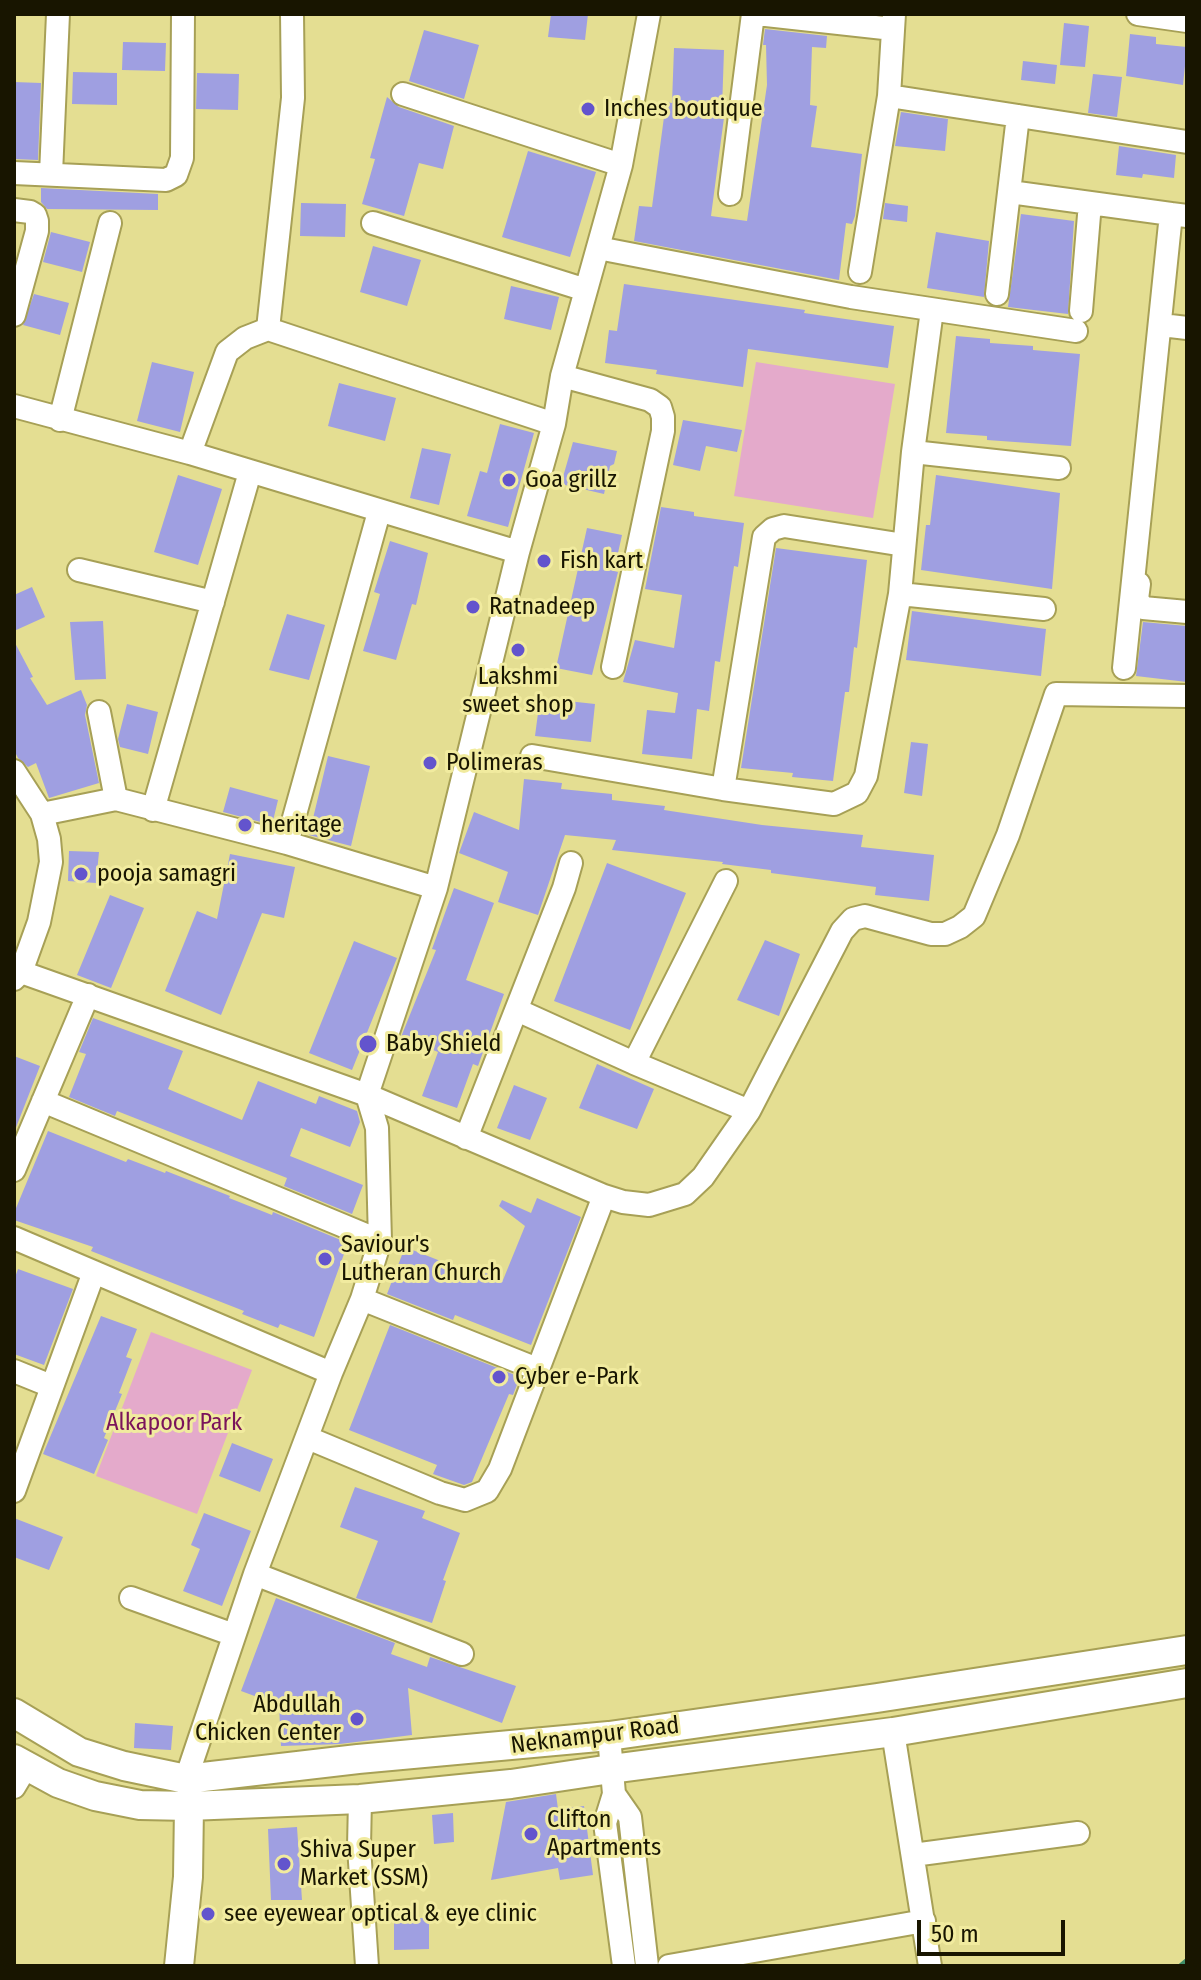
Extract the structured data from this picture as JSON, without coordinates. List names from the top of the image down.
{
  "streets": {
    "street": ["Neknampur Road"]
  },
  "parks": ["Alkapoor Park"],
  "places": [
    "Inches boutique",
    "Goa grillz",
    "Fish kart",
    "Ratnadeep",
    "Lakshmi sweet shop",
    "Polimeras",
    "heritage",
    "pooja samagri",
    "Baby Shield",
    "Saviour's Lutheran Church",
    "Cyber e-Park",
    "Abdullah Chicken Center",
    "Clifton Apartments",
    "Shiva Super Market (SSM)",
    "see eyewear optical & eye clinic"
  ],
  "scale_bar": "50 m"
}
